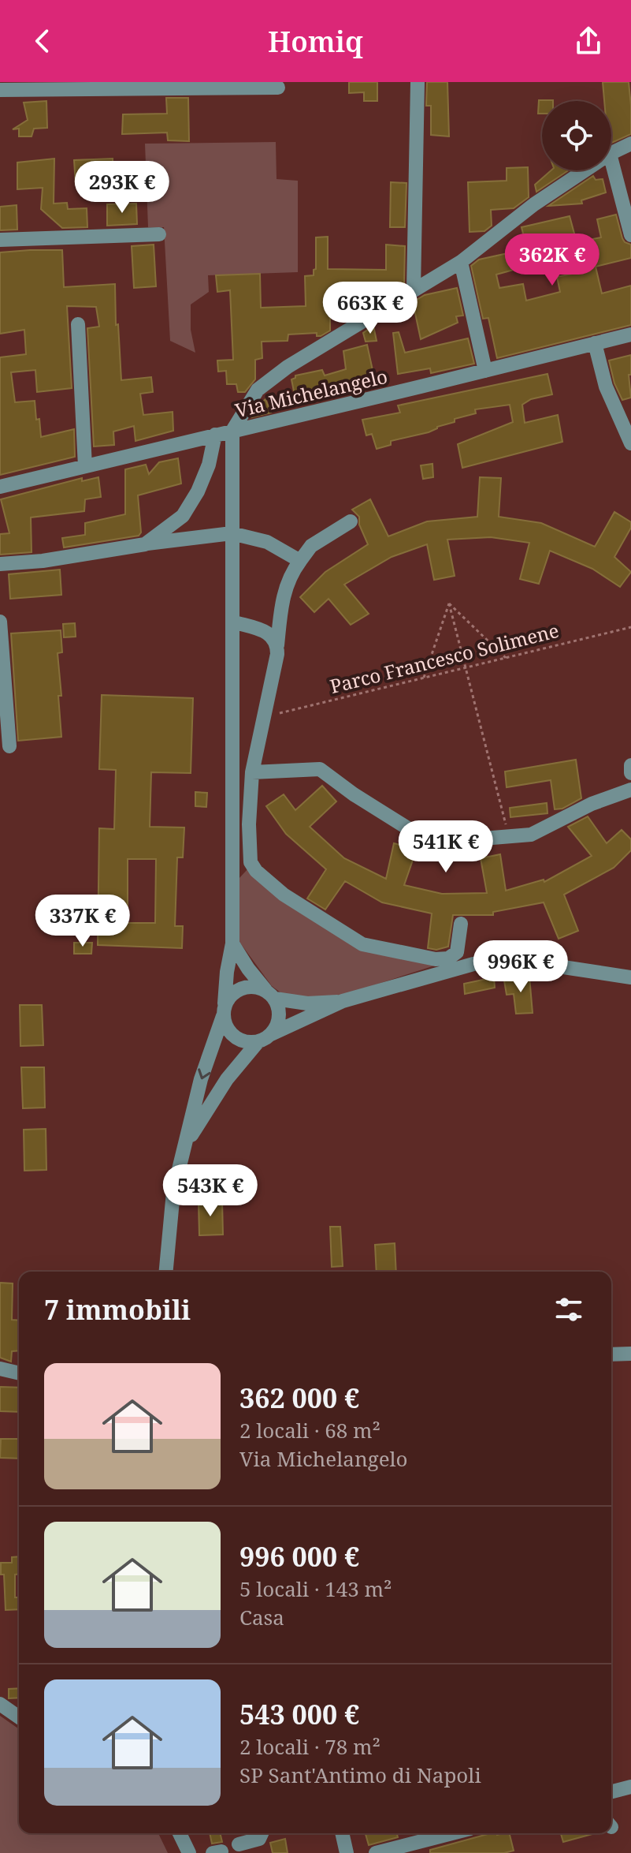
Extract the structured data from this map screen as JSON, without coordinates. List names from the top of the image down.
{
  "streets": {
    "street": ["Via Michelangelo"],
    "path": ["Parco Francesco Solimene"]
  },
  "page": {
    "header": "Homiq",
    "price": [
      "293K €",
      "362K €",
      "663K €",
      "541K €",
      "337K €",
      "996K €",
      "543K €"
    ],
    "heading": "7 immobili",
    "list": [
      {
        "name": "362 000 €",
        "note": "2 locali · 68 m² · Via Michelangelo"
      },
      {
        "name": "996 000 €",
        "note": "5 locali · 143 m² · Casa"
      },
      {
        "name": "543 000 €",
        "note": "2 locali · 78 m² · SP Sant'Antimo di Napoli"
      }
    ]
  }
}
